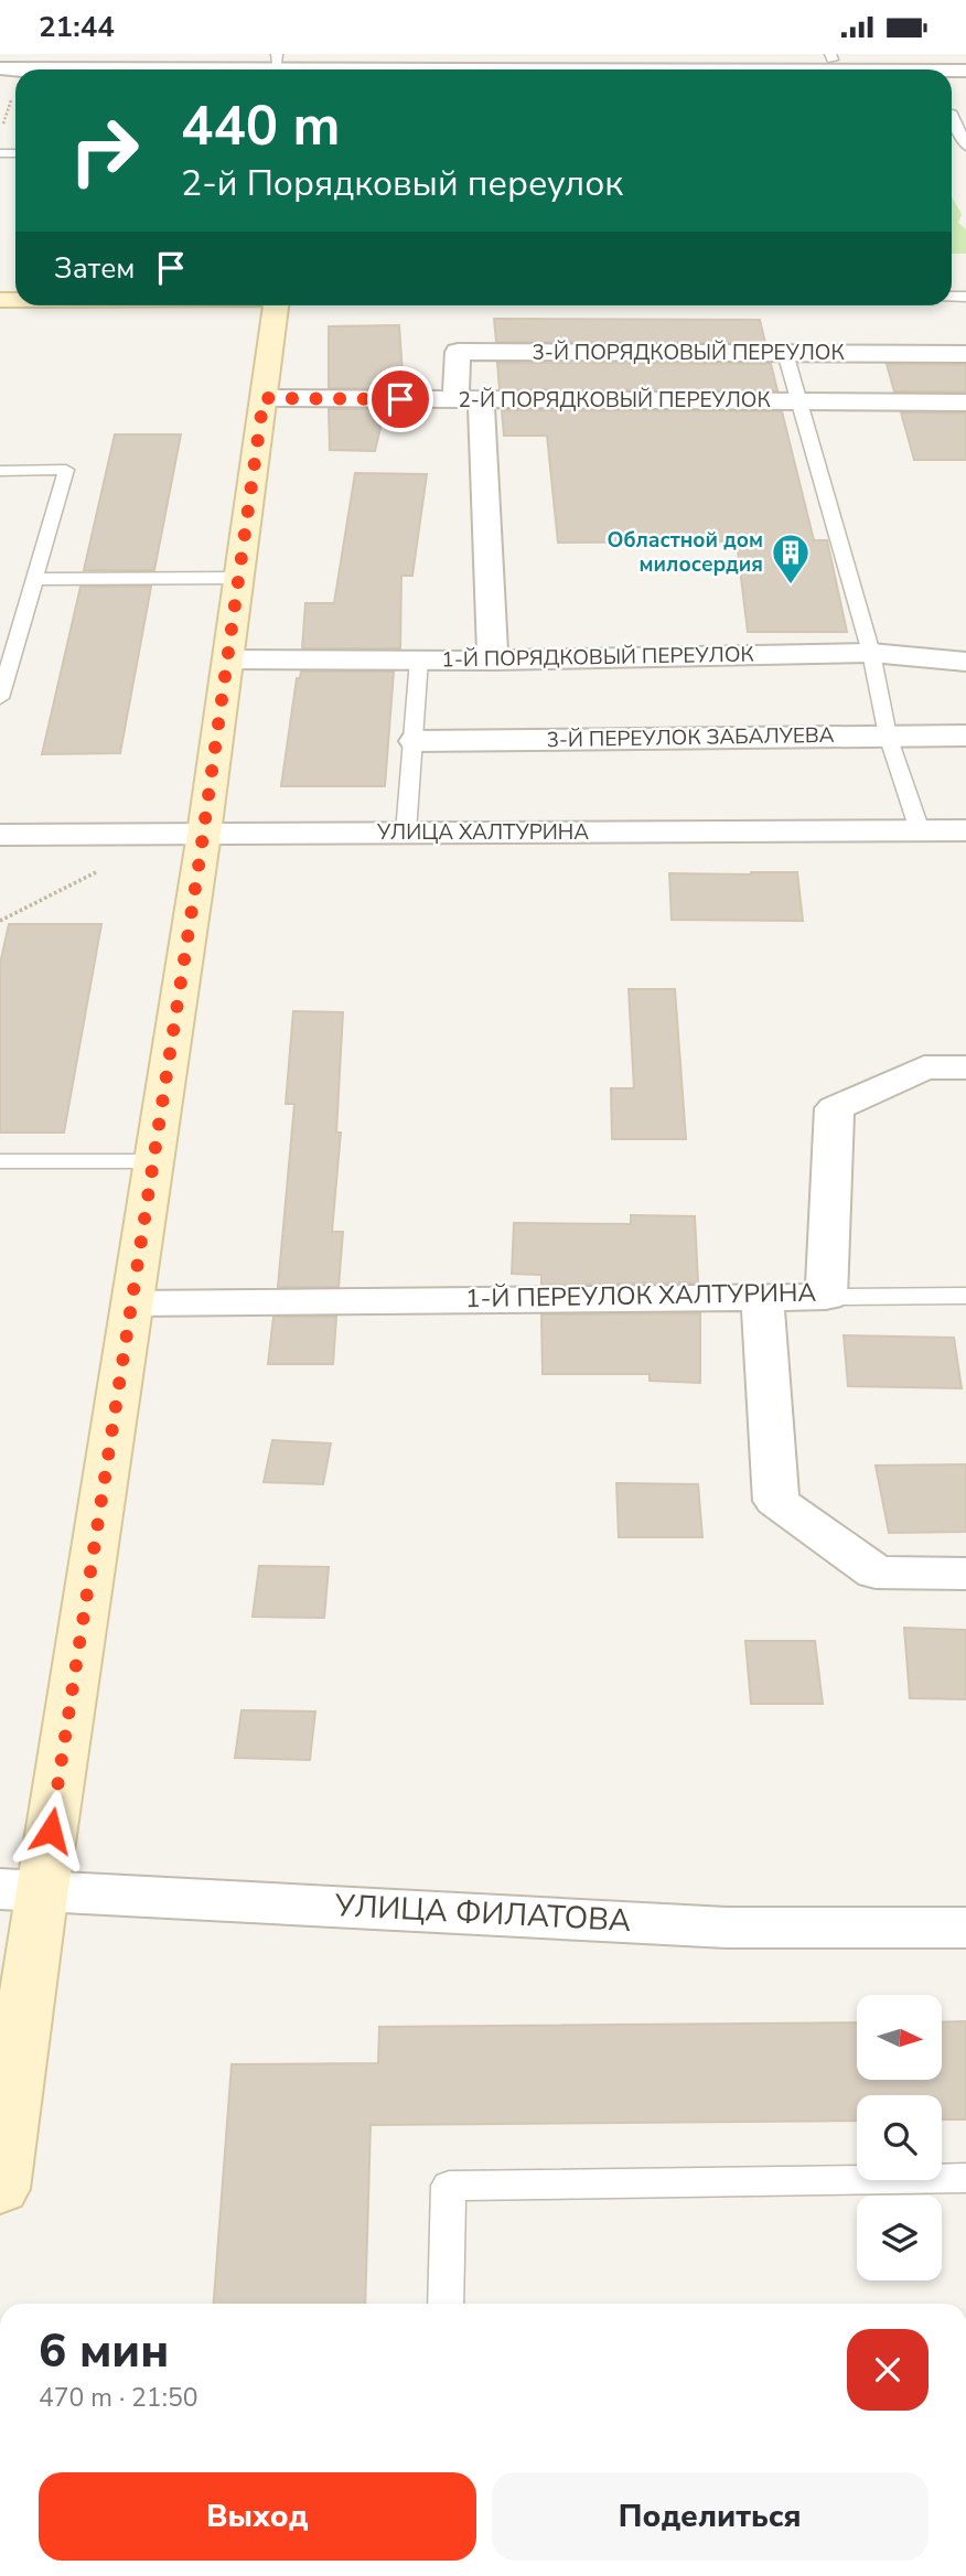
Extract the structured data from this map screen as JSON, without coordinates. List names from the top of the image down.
{
  "streets": {
    "street": [
      "3-Й ПОРЯДКОВЫЙ ПЕРЕУЛОК",
      "2-Й ПОРЯДКОВЫЙ ПЕРЕУЛОК",
      "1-Й ПОРЯДКОВЫЙ ПЕРЕУЛОК",
      "3-Й ПЕРЕУЛОК ЗАБАЛУЕВА",
      "УЛИЦА ХАЛТУРИНА",
      "1-Й ПЕРЕУЛОК ХАЛТУРИНА",
      "УЛИЦА ФИЛАТОВА"
    ]
  },
  "crossings": [
    ["3-Й ПОРЯДКОВЫЙ ПЕРЕУЛОК", "2-Й ПОРЯДКОВЫЙ ПЕРЕУЛОК"]
  ],
  "places": {
    "building": ["Областной дом милосердия"]
  },
  "north": "right",
  "page": {
    "status": "21:44",
    "turn": ["440 m", "2-й Порядковый переулок"],
    "then": "Затем",
    "heading": ["6 мин", "470 m · 21:50"],
    "buttons": ["Выход", "Поделиться"]
  }
}
